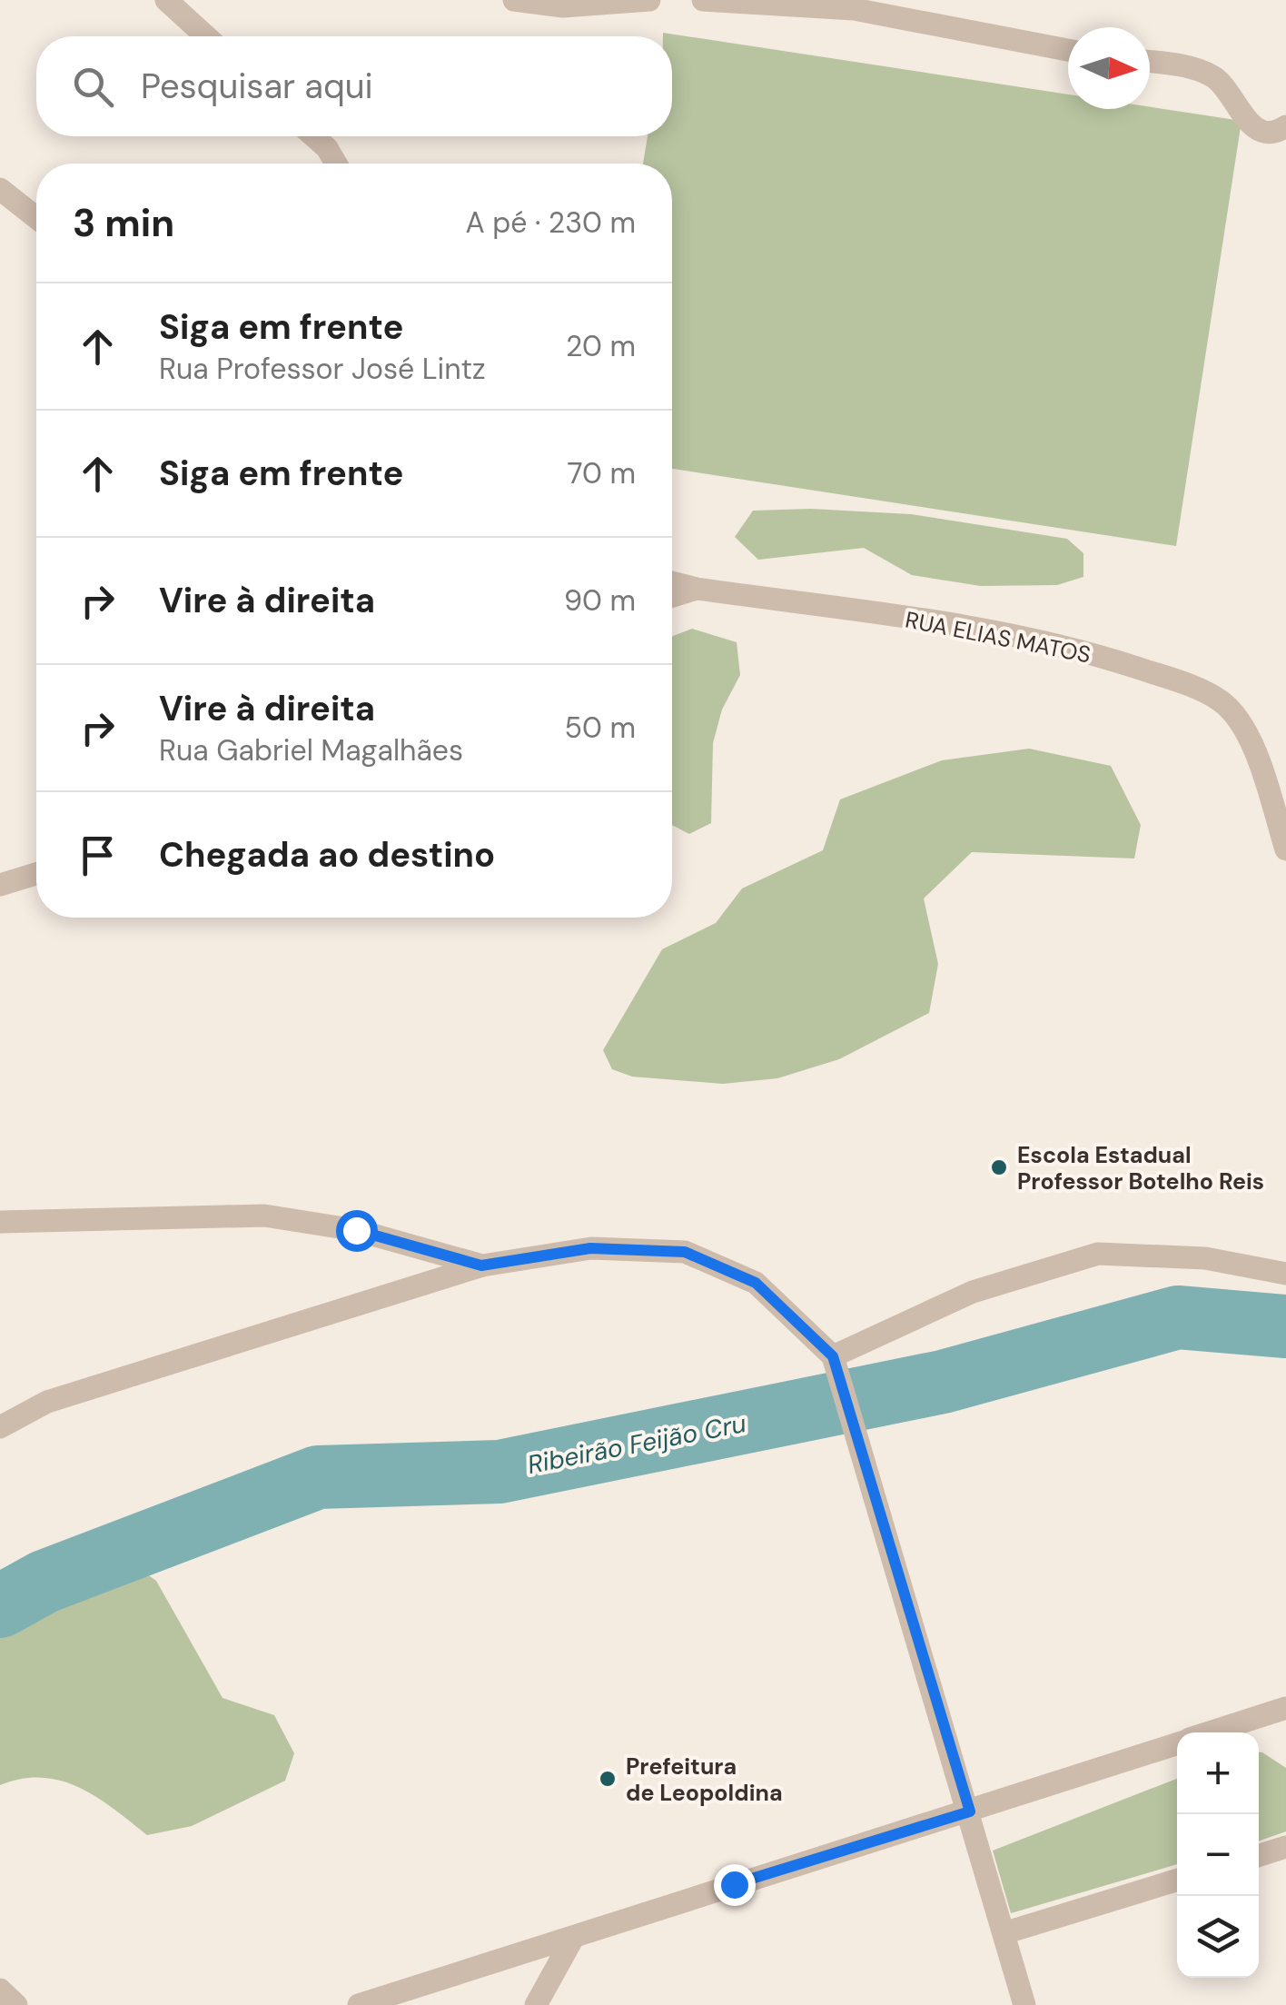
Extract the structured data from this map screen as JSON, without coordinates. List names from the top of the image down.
{
  "streets": {
    "street": ["RUA ELIAS MATOS"]
  },
  "water": ["Ribeirão Feijão Cru"],
  "places": ["Escola Estadual Professor Botelho Reis", "Prefeitura de Leopoldina"],
  "north": "right",
  "page": {
    "search": "Pesquisar aqui",
    "heading": ["3 min", "A pé · 230 m"],
    "list": [
      ["Siga em frente", "Rua Professor José Lintz", "20 m"],
      ["Siga em frente", "70 m"],
      ["Vire à direita", "90 m"],
      ["Vire à direita", "Rua Gabriel Magalhães", "50 m"],
      "Chegada ao destino"
    ],
    "map_buttons": ["+", "−"]
  }
}
